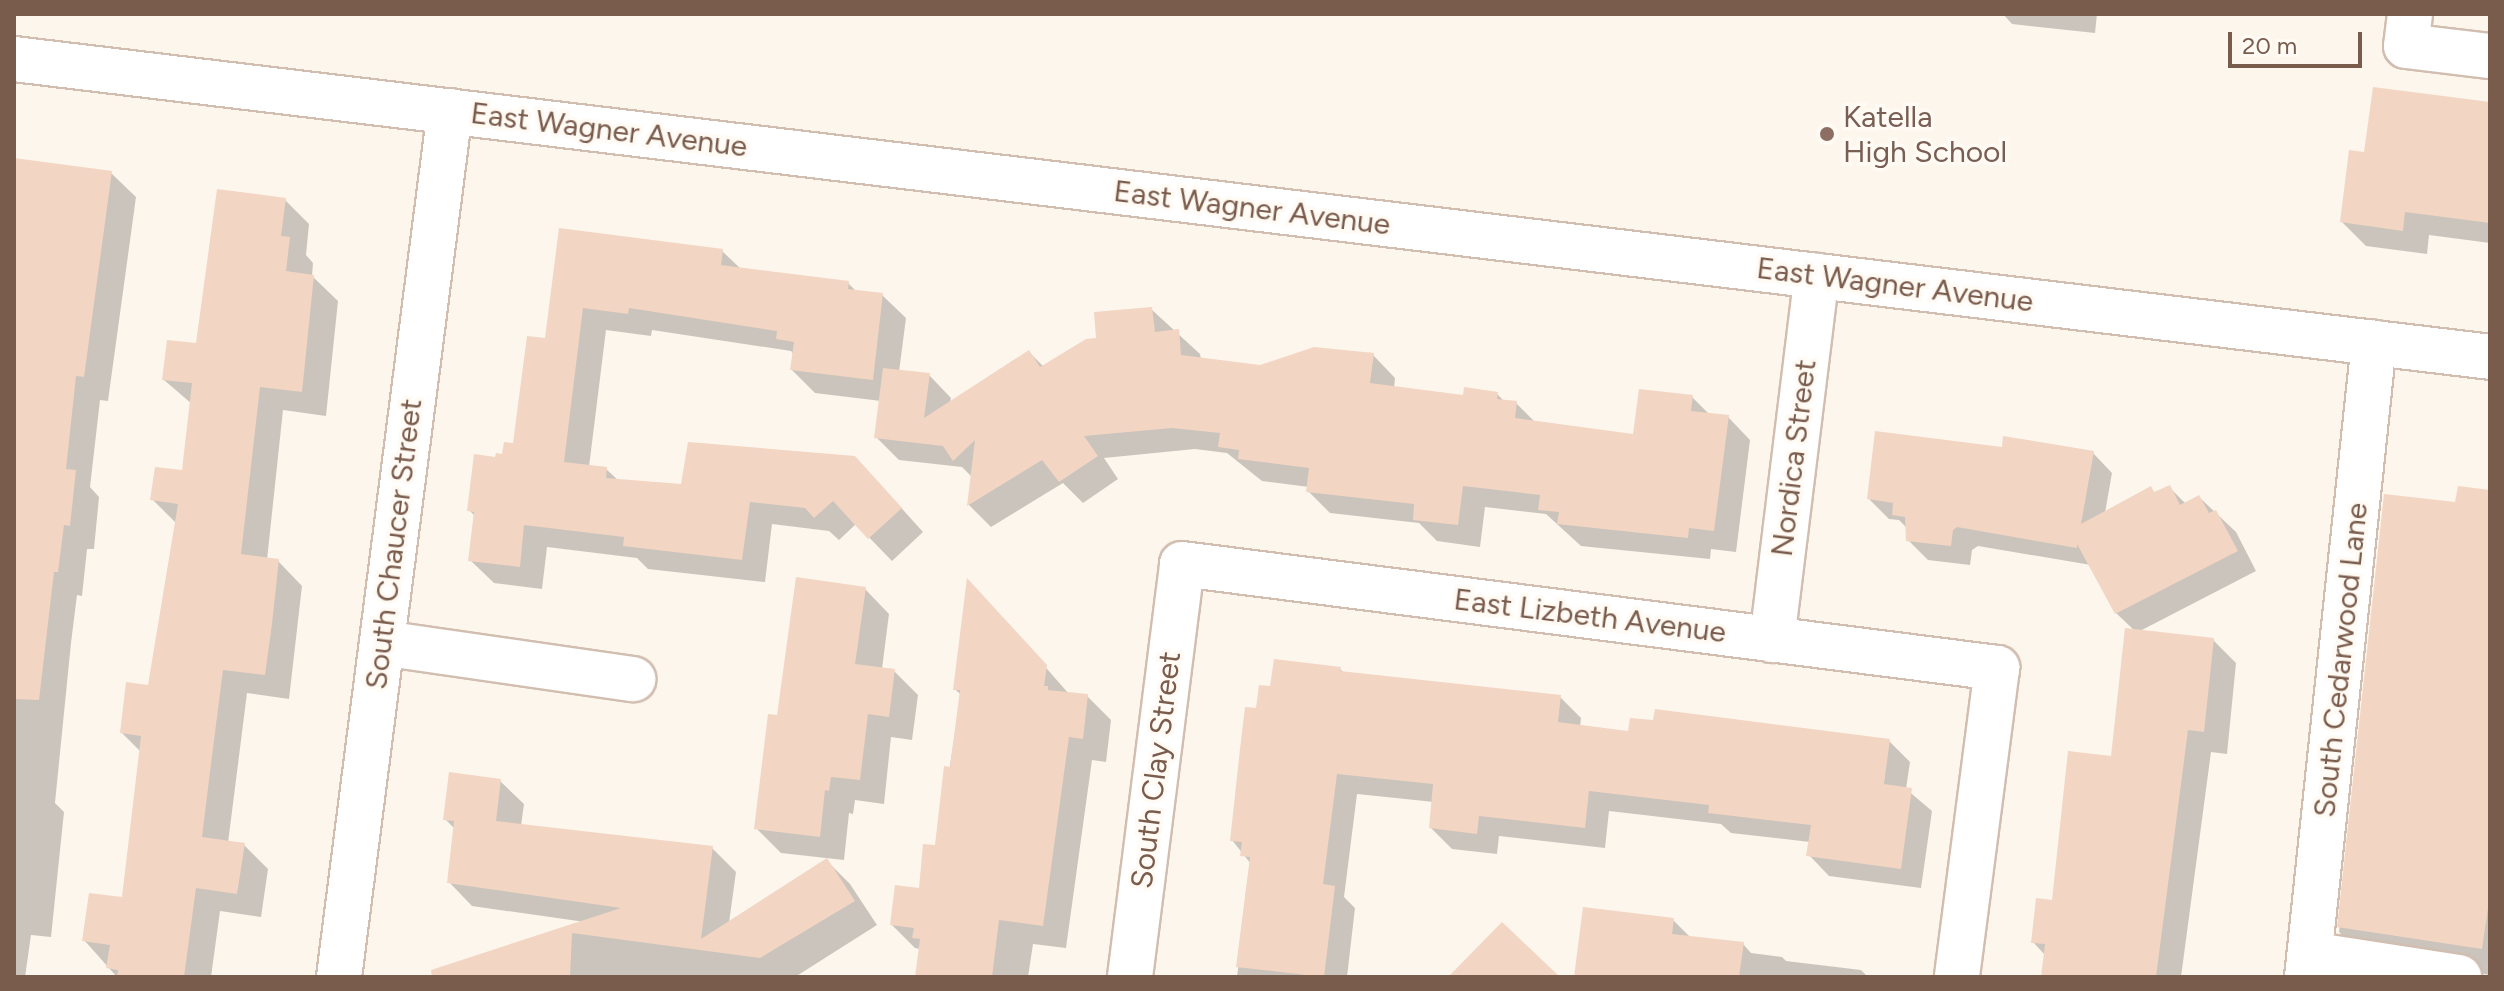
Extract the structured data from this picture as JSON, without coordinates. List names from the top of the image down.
{
  "streets": {
    "street": [
      "East Wagner Avenue",
      "Nordica Street",
      "South Chaucer Street",
      "East Lizbeth Avenue",
      "South Cedarwood Lane",
      "South Clay Street"
    ]
  },
  "crossings": [
    ["East Wagner Avenue", "Nordica Street"],
    ["East Wagner Avenue", "South Chaucer Street"],
    ["East Wagner Avenue", "South Cedarwood Lane"],
    ["Nordica Street", "East Lizbeth Avenue"],
    ["East Lizbeth Avenue", "South Clay Street"]
  ],
  "places": ["Katella High School"],
  "scale_bar": "20 m"
}
